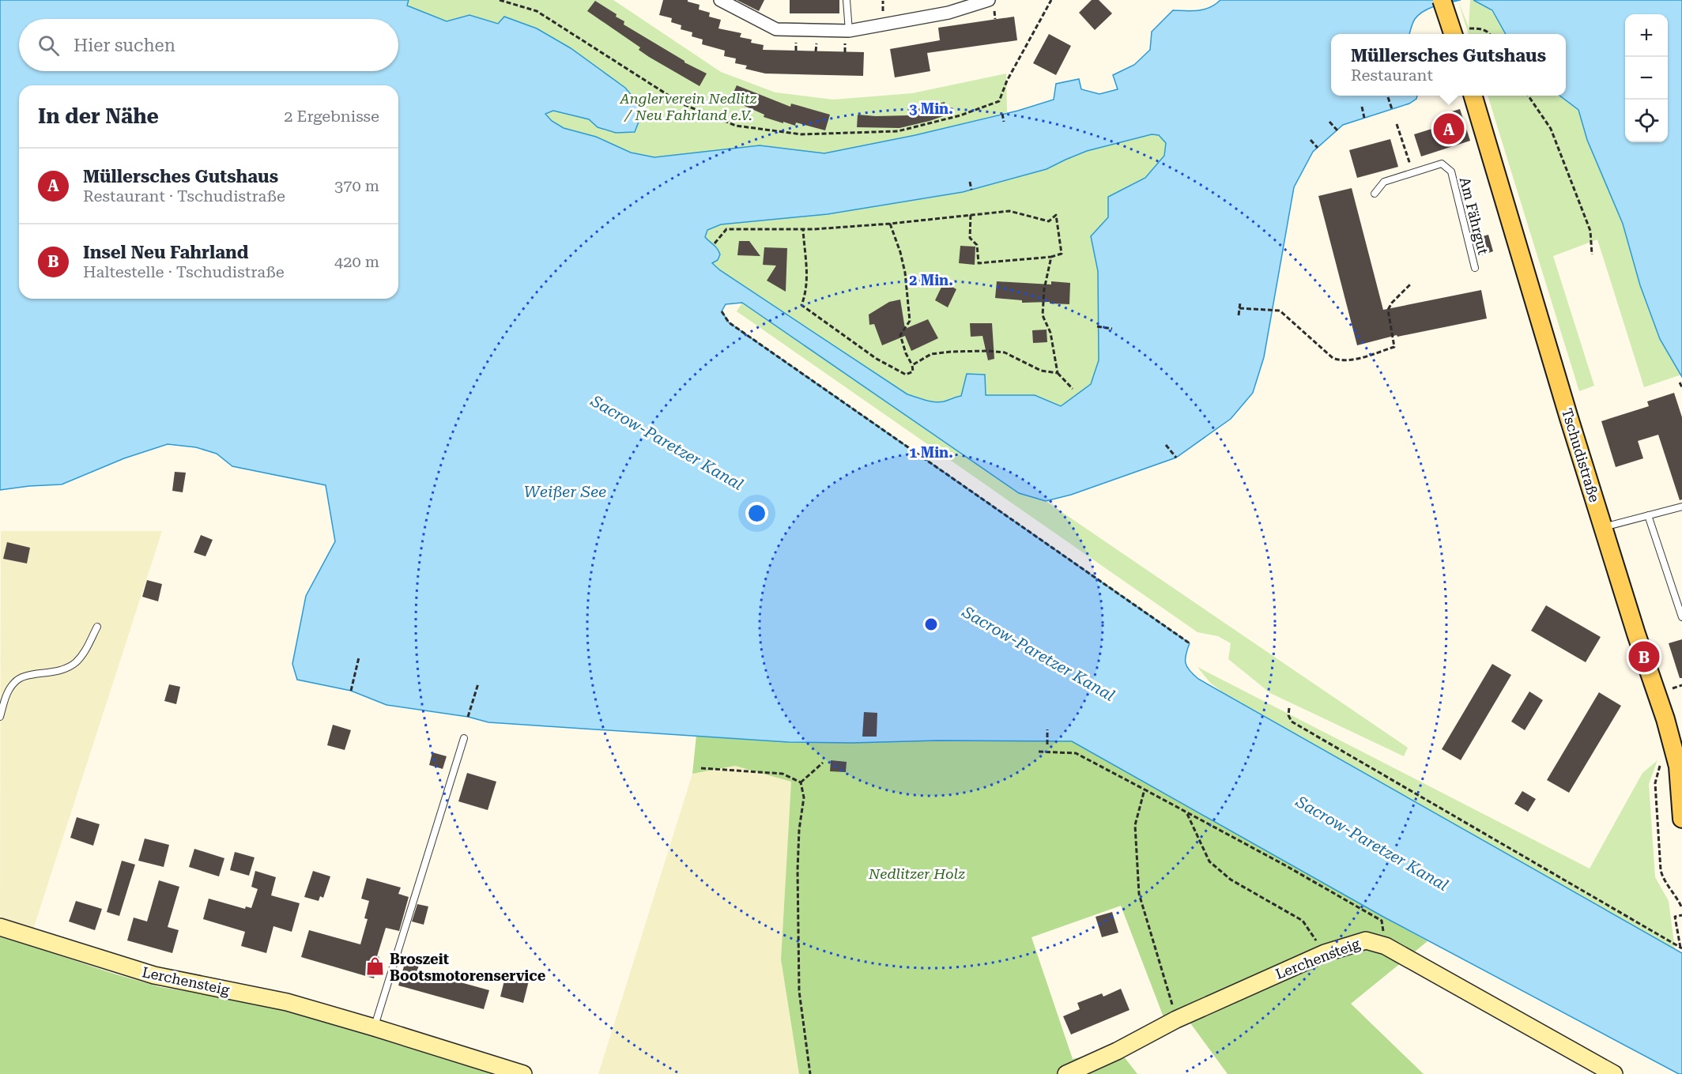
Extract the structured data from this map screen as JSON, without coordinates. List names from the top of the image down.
{
  "streets": {
    "main road": ["Tschudistraße"],
    "street": ["Lerchensteig"],
    "lane": ["Am Fährgut"]
  },
  "water": ["Sacrow-Paretzer Kanal", "Weißer See"],
  "parks": ["Anglerverein Nedlitz / Neu Fahrland e.V.", "Nedlitzer Holz"],
  "places": {
    "shop": ["Broszeit Bootsmotorenservice"]
  },
  "page": {
    "map_buttons": ["+", "−"],
    "search": "Hier suchen",
    "popup": ["Müllersches Gutshaus", "Restaurant"],
    "heading": ["In der Nähe", "2 Ergebnisse"],
    "pins": ["A", "B"],
    "list": [
      {
        "mark": "A",
        "name": "Müllersches Gutshaus",
        "note": "Restaurant · Tschudistraße",
        "value": "370 m"
      },
      {
        "mark": "B",
        "name": "Insel Neu Fahrland",
        "note": "Haltestelle · Tschudistraße",
        "value": "420 m"
      }
    ]
  },
  "rings": ["3 Min.", "2 Min.", "1 Min."]
}
